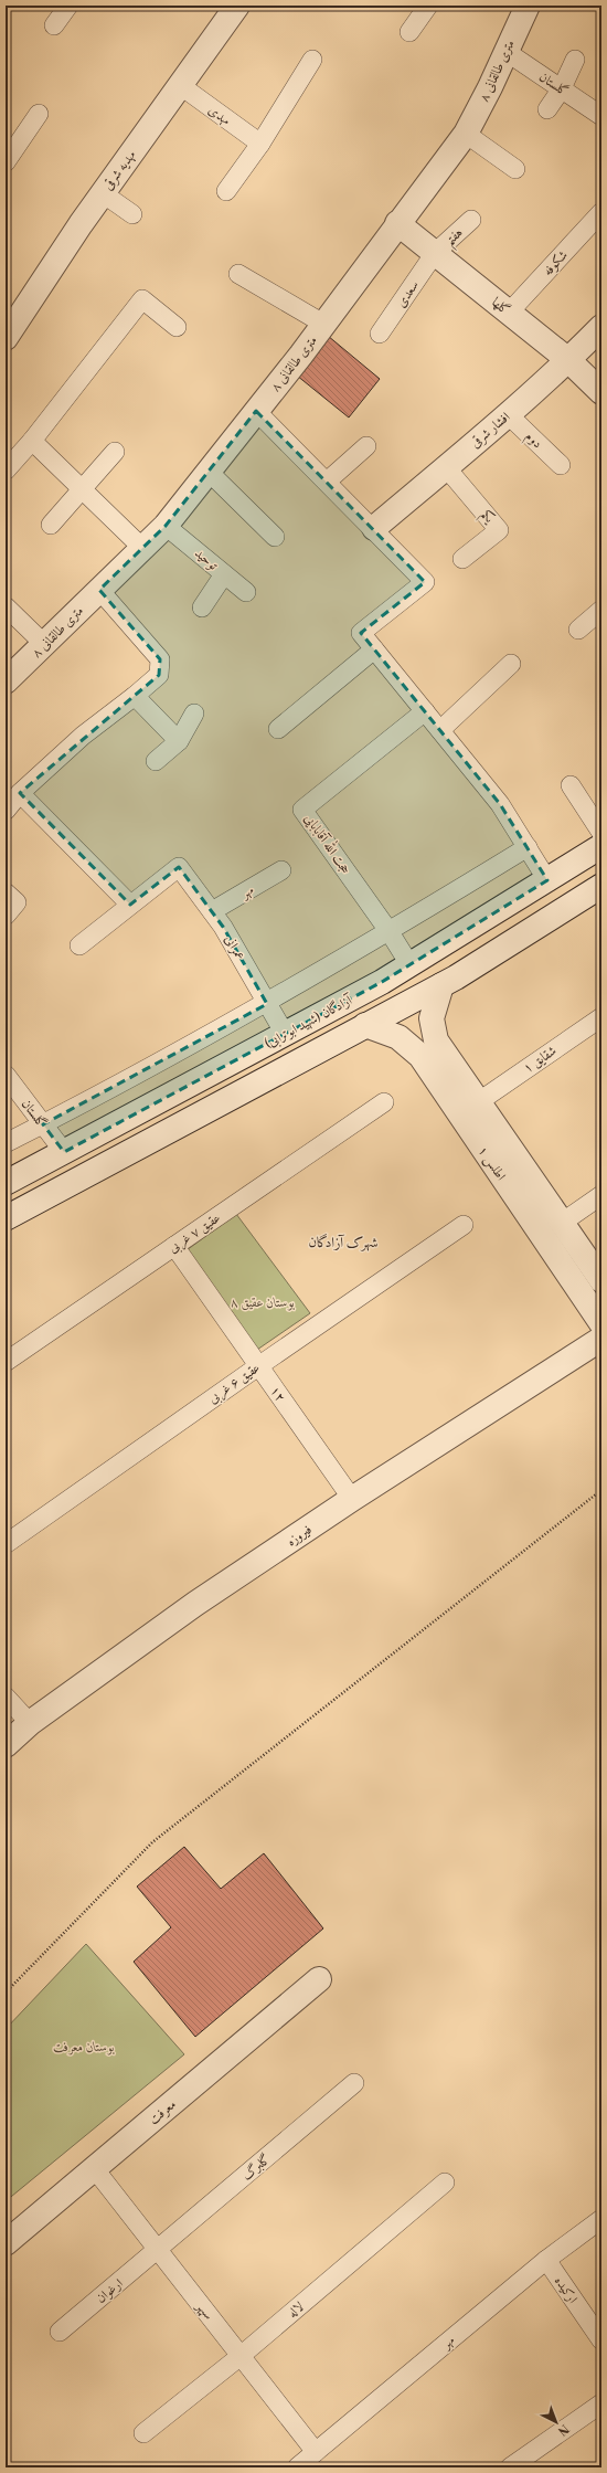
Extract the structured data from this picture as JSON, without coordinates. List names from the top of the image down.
{
  "streets": {
    "street": [
      "۸ متری طالقانی",
      "گلستان",
      "مهدی",
      "مهدیه شرقی",
      "هفتم",
      "شکوفه",
      "سعدی",
      "گلها",
      "افشار شرقی",
      "دوم",
      "یکم",
      "توحید",
      "حجت الله آقابابایی",
      "مهر",
      "عمرانی",
      "آزادگان (شهید ابوترابی)",
      "شقایق ۱",
      "اطلس ۱",
      "عقیق ۷ غربی",
      "عقیق ۶ غربی",
      "۱۲",
      "فیروزه",
      "معرفت",
      "گلبرگ",
      "ارکیده",
      "ارغوان",
      "لاله",
      "سپهر"
    ]
  },
  "crossings": [
    ["۸ متری طالقانی", "گلستان"],
    ["۸ متری طالقانی", "گلها"],
    ["۸ متری طالقانی", "توحید"],
    ["گلستان", "آزادگان (شهید ابوترابی)"],
    ["مهدی", "مهدیه شرقی"],
    ["هفتم", "سعدی"],
    ["هفتم", "گلها"],
    ["شکوفه", "گلها"],
    ["سعدی", "گلها"],
    ["گلها", "افشار شرقی"],
    ["افشار شرقی", "دوم"],
    ["افشار شرقی", "یکم"],
    ["حجت الله آقابابایی", "آزادگان (شهید ابوترابی)"],
    ["مهر", "عمرانی"],
    ["مهر", "ارکیده"],
    ["مهر", "سپهر"],
    ["عمرانی", "آزادگان (شهید ابوترابی)"],
    ["شقایق ۱", "اطلس ۱"],
    ["عقیق ۷ غربی", "۱۲"],
    ["عقیق ۶ غربی", "۱۲"],
    ["۱۲", "فیروزه"],
    ["معرفت", "سپهر"],
    ["گلبرگ", "ارغوان"],
    ["گلبرگ", "سپهر"],
    ["ارغوان", "سپهر"],
    ["لاله", "سپهر"]
  ],
  "districts": ["شهرک آزادگان"],
  "parks": ["بوستان عقیق ۸", "بوستان معرفت"],
  "north": "bottom right"
}
